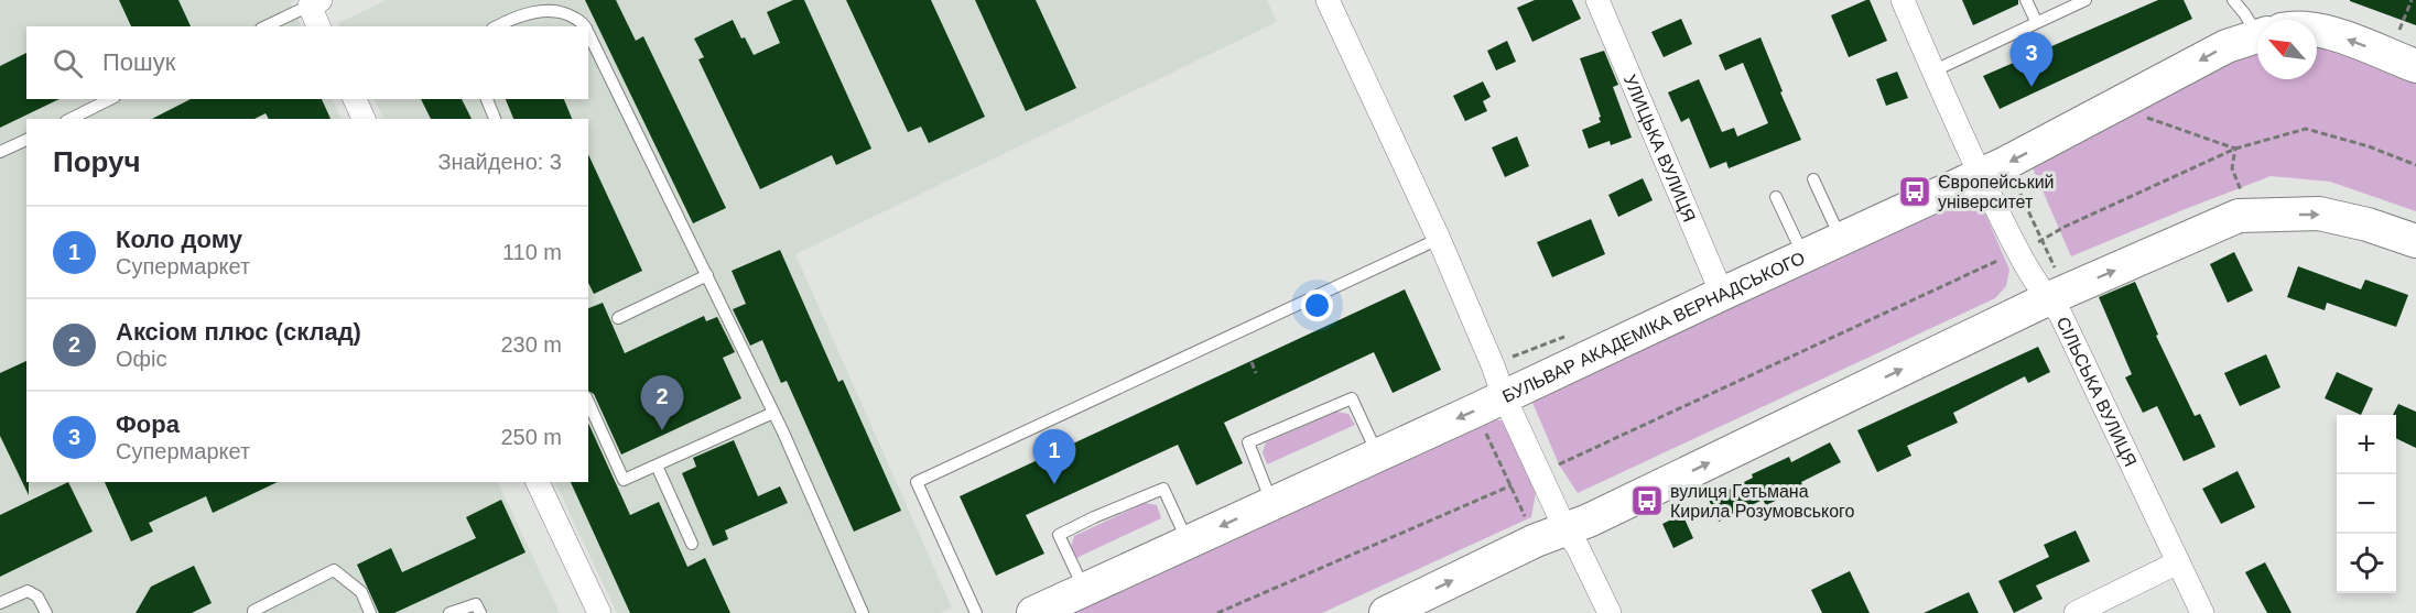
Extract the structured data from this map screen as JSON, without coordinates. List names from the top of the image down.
{
  "streets": {
    "main road": ["БУЛЬВАР АКАДЕМІКА ВЕРНАДСЬКОГО"],
    "street": ["УЛИЦЬКА ВУЛИЦЯ", "СІЛЬСЬКА ВУЛИЦЯ"]
  },
  "crossings": [
    ["УЛИЦЬКА ВУЛИЦЯ", "БУЛЬВАР АКАДЕМІКА ВЕРНАДСЬКОГО"],
    ["БУЛЬВАР АКАДЕМІКА ВЕРНАДСЬКОГО", "СІЛЬСЬКА ВУЛИЦЯ"]
  ],
  "places": {
    "bus stop": ["Європейський університет", "вулиця Гетьмана Кирила Розумовського"]
  },
  "north": "top left",
  "page": {
    "search": "Пошук",
    "pins": ["3", "2", "1"],
    "heading": ["Поруч", "Знайдено: 3"],
    "list": [
      {
        "mark": "1",
        "name": "Коло дому",
        "note": "Супермаркет",
        "value": "110 m"
      },
      {
        "mark": "2",
        "name": "Аксіом плюс (склад)",
        "note": "Офіс",
        "value": "230 m"
      },
      {
        "mark": "3",
        "name": "Фора",
        "note": "Супермаркет",
        "value": "250 m"
      }
    ],
    "map_buttons": ["+", "−"]
  }
}
